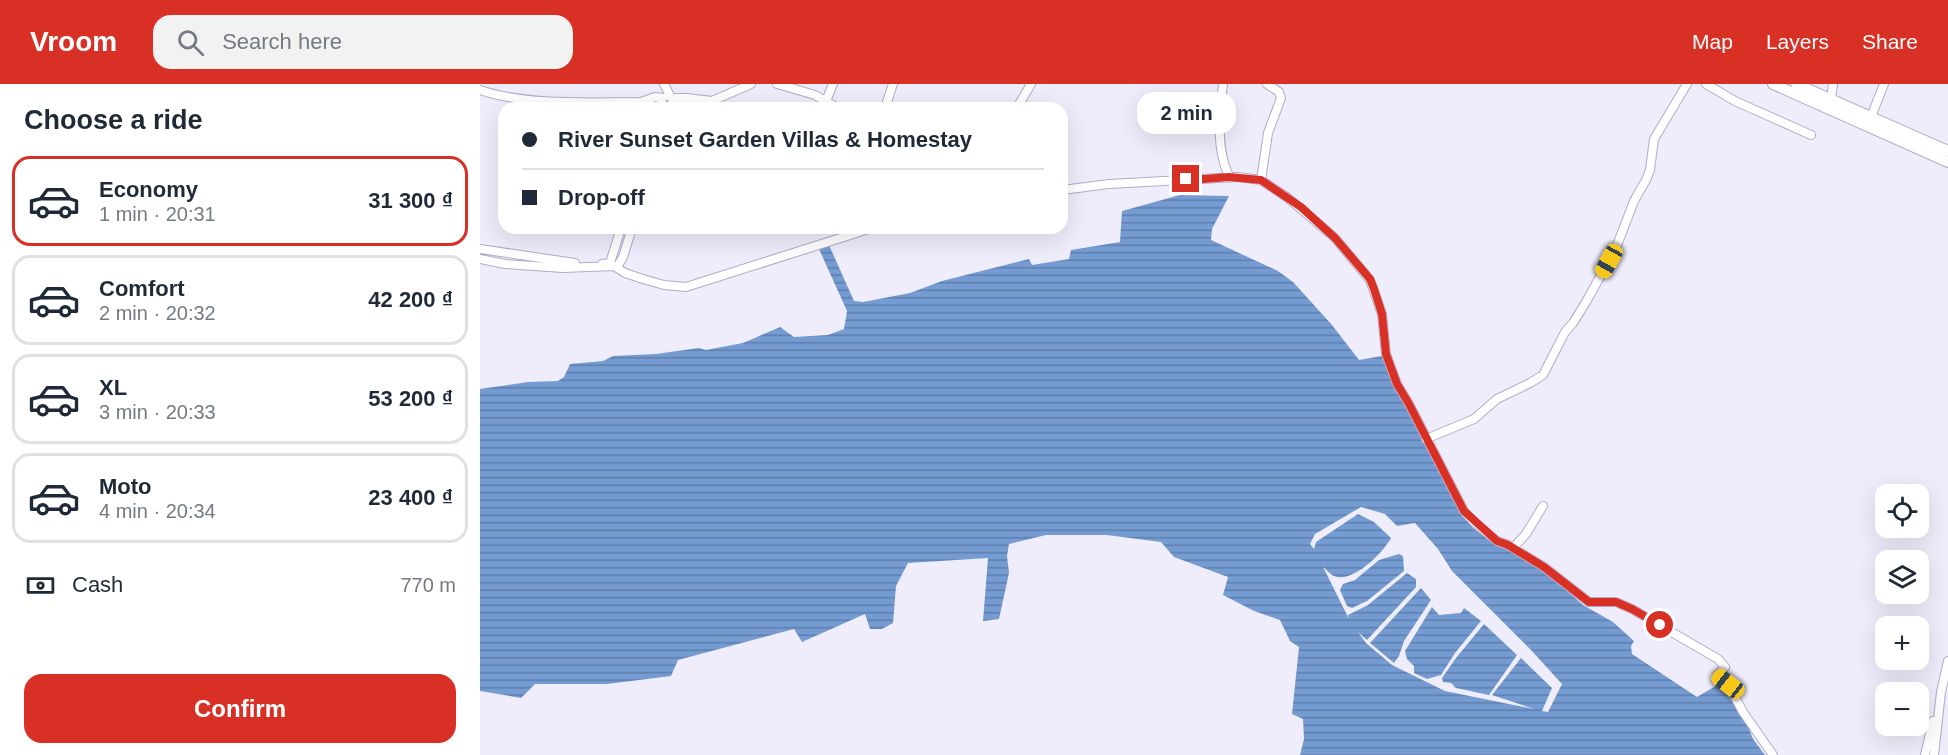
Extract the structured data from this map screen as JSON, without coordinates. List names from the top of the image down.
{
  "page": {
    "header": "Vroom",
    "search": "Search here",
    "nav": ["Map", "Layers", "Share"],
    "heading": "Choose a ride",
    "bubble": "2 min",
    "banner": ["River Sunset Garden Villas & Homestay", "Drop-off"],
    "list": [
      {
        "name": "Economy",
        "note": "1 min · 20:31",
        "value": "31 300 ₫"
      },
      {
        "name": "Comfort",
        "note": "2 min · 20:32",
        "value": "42 200 ₫"
      },
      {
        "name": "XL",
        "note": "3 min · 20:33",
        "value": "53 200 ₫"
      },
      {
        "name": "Moto",
        "note": "4 min · 20:34",
        "value": "23 400 ₫"
      }
    ],
    "map_buttons": ["+", "−"],
    "pay": ["Cash", "770 m"],
    "buttons": "Confirm"
  }
}
